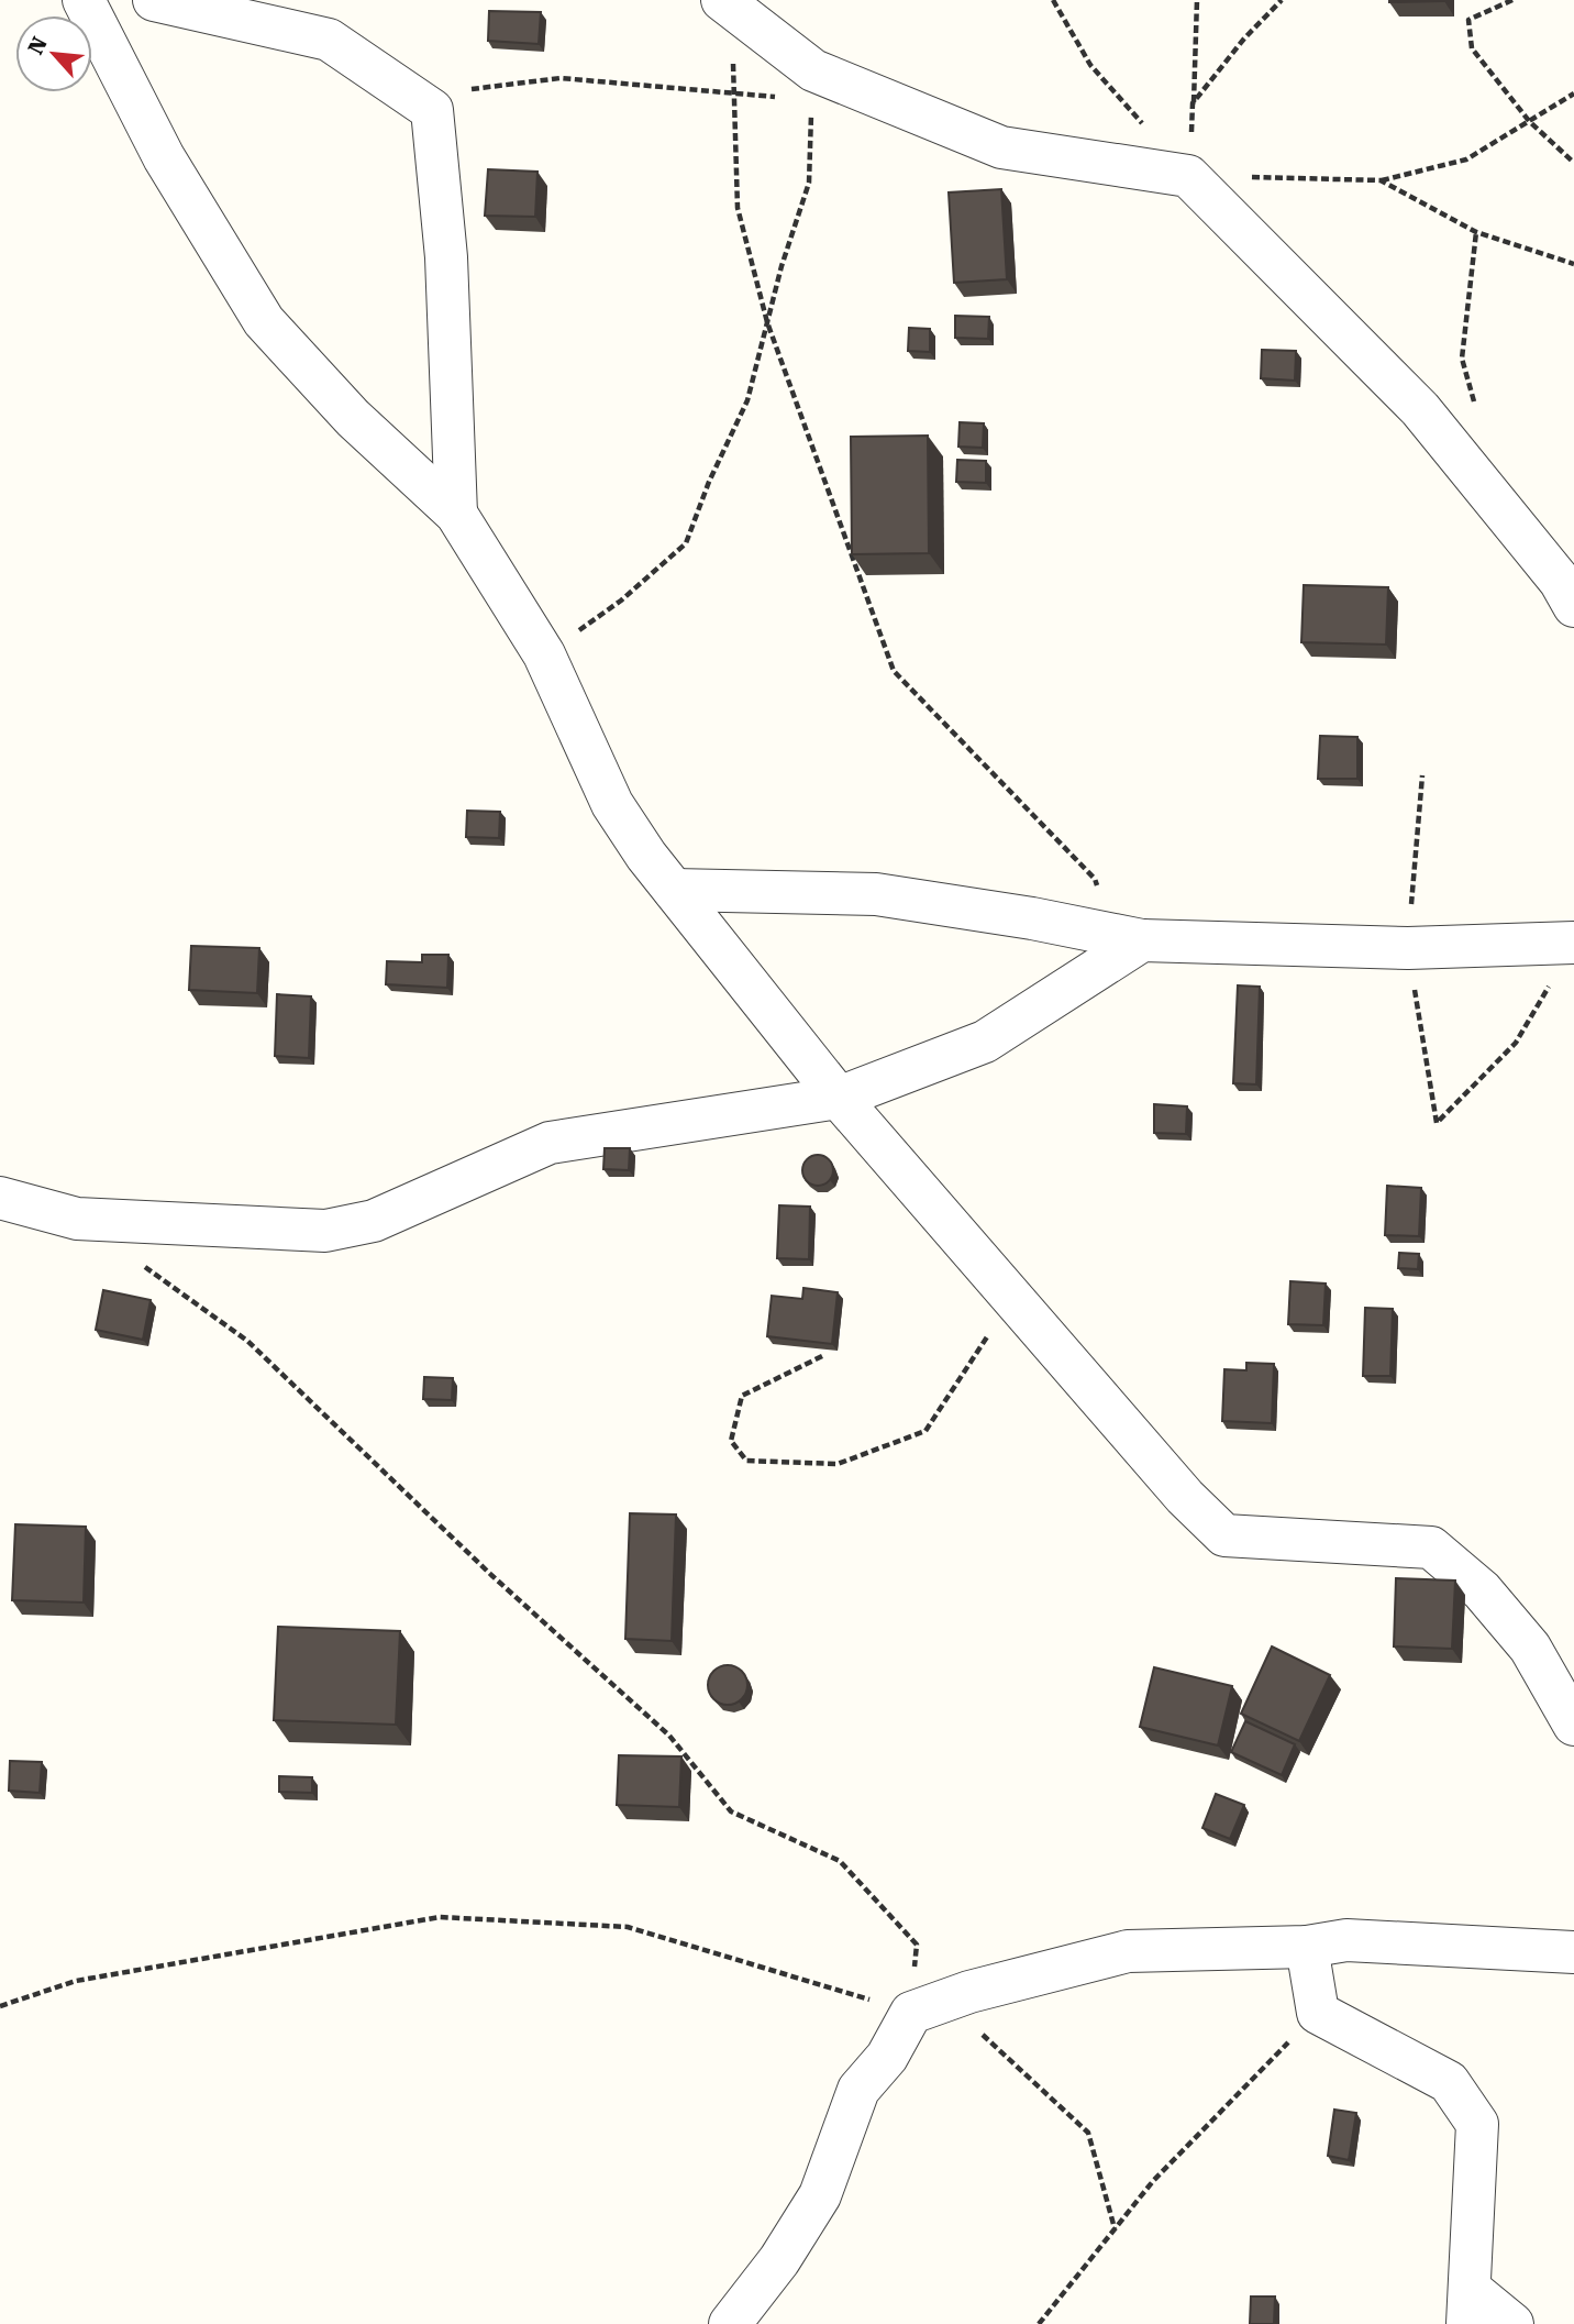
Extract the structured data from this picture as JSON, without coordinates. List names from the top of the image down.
{
  "north": "top left"
}
